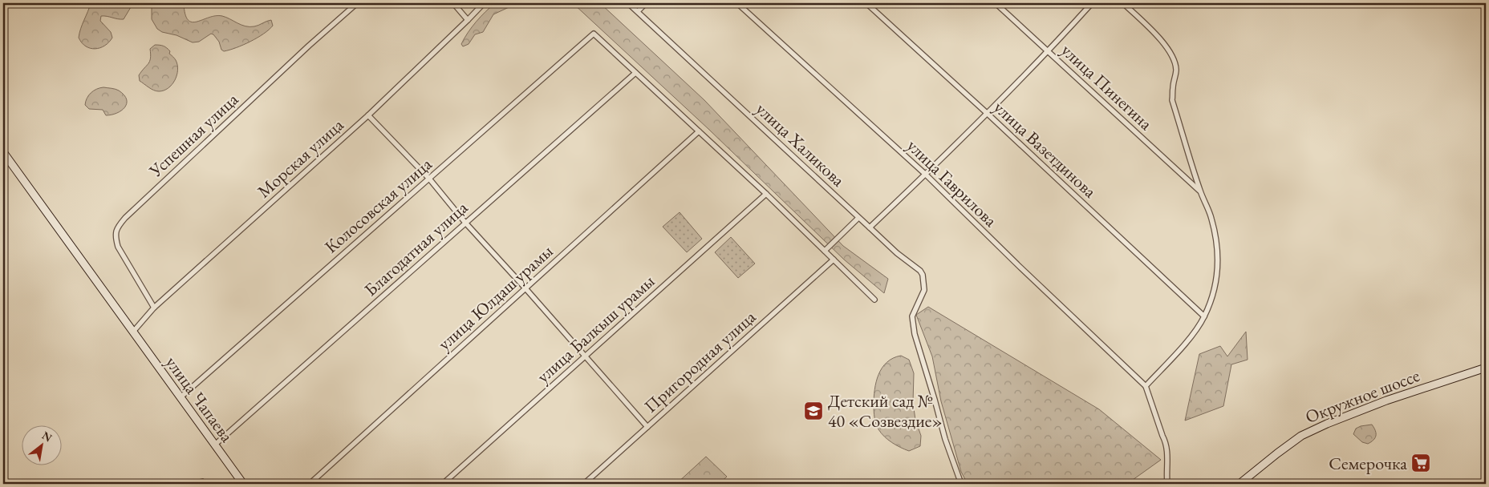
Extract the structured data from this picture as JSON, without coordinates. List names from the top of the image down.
{
  "streets": {
    "street": [
      "улица Пинегина",
      "Успешная улица",
      "улица Халикова",
      "улица Вазетдинова",
      "Морская улица",
      "улица Гаврилова",
      "Колосовская улица",
      "Благодатная улица",
      "улица Юлдаш урамы",
      "улица Балкыш урамы",
      "Пригородная улица",
      "Окружное шоссе",
      "улица Чапаева"
    ]
  },
  "crossings": [
    ["Успешная улица", "Морская улица"],
    ["Морская улица", "улица Чапаева"],
    ["Колосовская улица", "Благодатная улица"],
    ["Колосовская улица", "улица Чапаева"],
    ["Благодатная улица", "улица Чапаева"]
  ],
  "places": {
    "school or university": ["Детский сад № 40 «Созвездие»"],
    "supermarket": ["Семерочка"]
  },
  "north": "top right"
}
